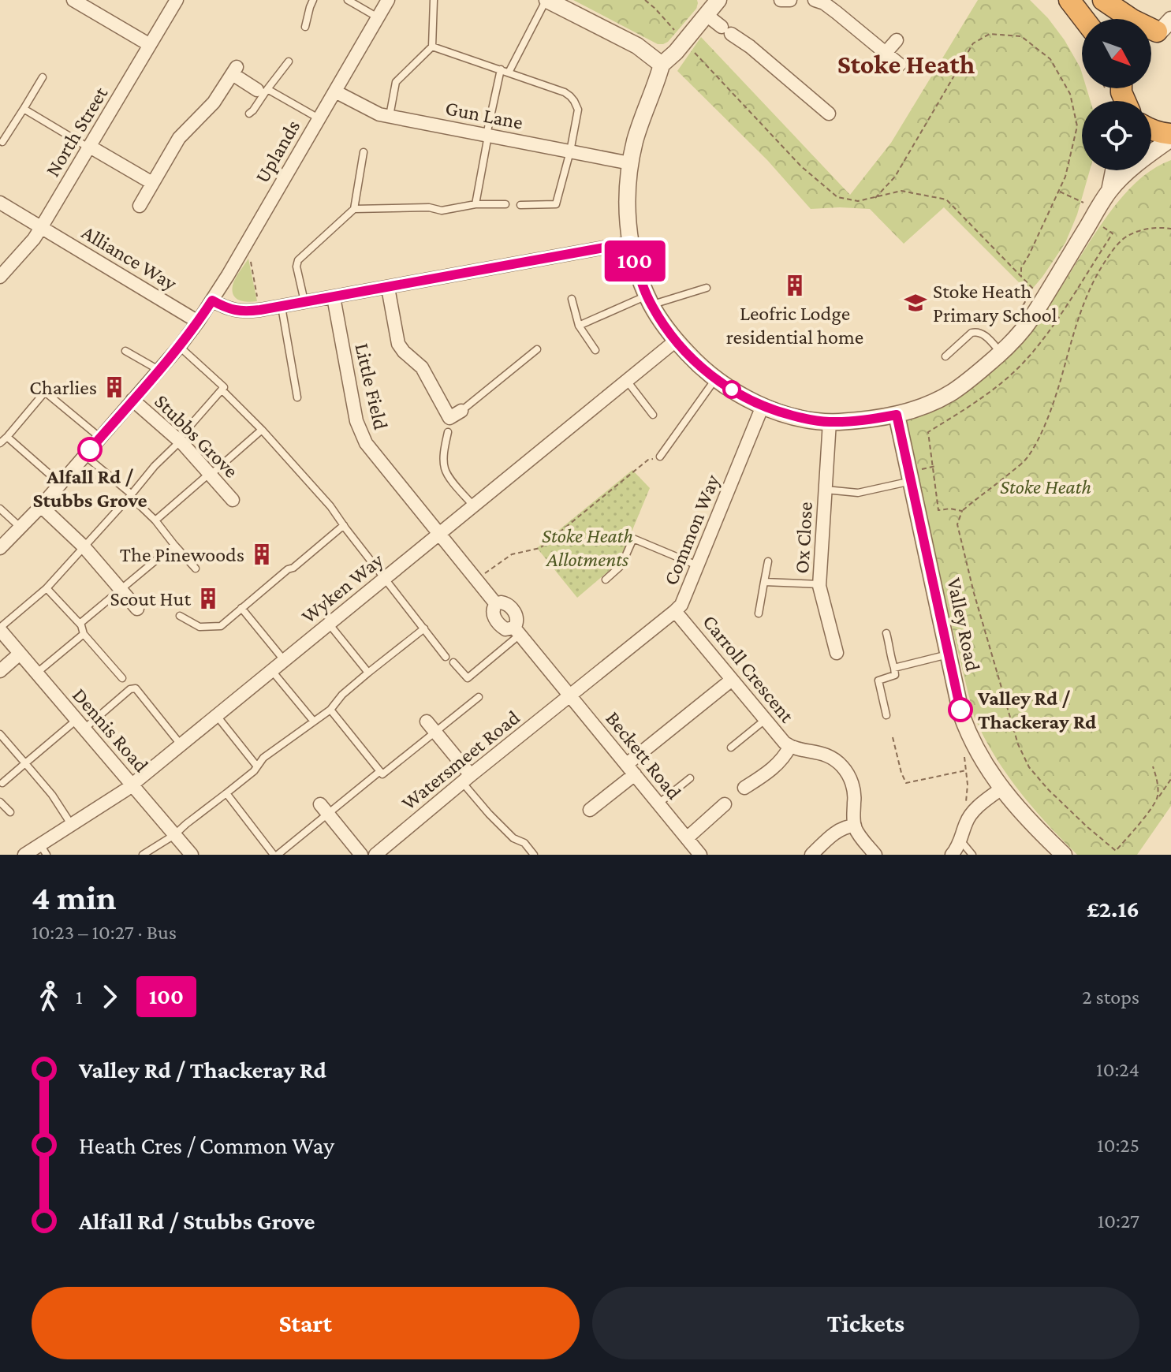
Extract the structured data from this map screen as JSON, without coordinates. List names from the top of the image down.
{
  "streets": {
    "street": [
      "Gun Lane",
      "North Street",
      "Uplands",
      "Alliance Way",
      "Little Field",
      "Stubbs Grove",
      "Common Way",
      "Ox Close",
      "Wyken Way",
      "Valley Road",
      "Carroll Crescent",
      "Dennis Road",
      "Beckett Road",
      "Watersmeet Road"
    ]
  },
  "crossings": [
    ["Gun Lane", "Uplands"],
    ["North Street", "Alliance Way"],
    ["Uplands", "Alliance Way"],
    ["Uplands", "Stubbs Grove"],
    ["Little Field", "Wyken Way"],
    ["Little Field", "Beckett Road"],
    ["Common Way", "Carroll Crescent"],
    ["Common Way", "Beckett Road"],
    ["Common Way", "Watersmeet Road"],
    ["Wyken Way", "Dennis Road"],
    ["Beckett Road", "Watersmeet Road"]
  ],
  "districts": ["Stoke Heath"],
  "parks": ["Stoke Heath", "Stoke Heath Allotments"],
  "places": {
    "building": [
      "Leofric Lodge residential home",
      "Charlies",
      "The Pinewoods",
      "Scout Hut"
    ],
    "school or university": ["Stoke Heath Primary School"],
    "other": ["Alfall Rd / Stubbs Grove", "Valley Rd / Thackeray Rd"]
  },
  "lines": ["bus line 100"],
  "north": "bottom right",
  "page": {
    "on_map": "100",
    "heading": ["4 min", "10:23 – 10:27 · Bus", "£2.16"],
    "legs": ["1", "100", "2 stops"],
    "list": [
      {
        "name": "Valley Rd / Thackeray Rd",
        "value": "10:24"
      },
      {
        "name": "Heath Cres / Common Way",
        "value": "10:25"
      },
      {
        "name": "Alfall Rd / Stubbs Grove",
        "value": "10:27"
      }
    ],
    "buttons": ["Start", "Tickets"]
  }
}
